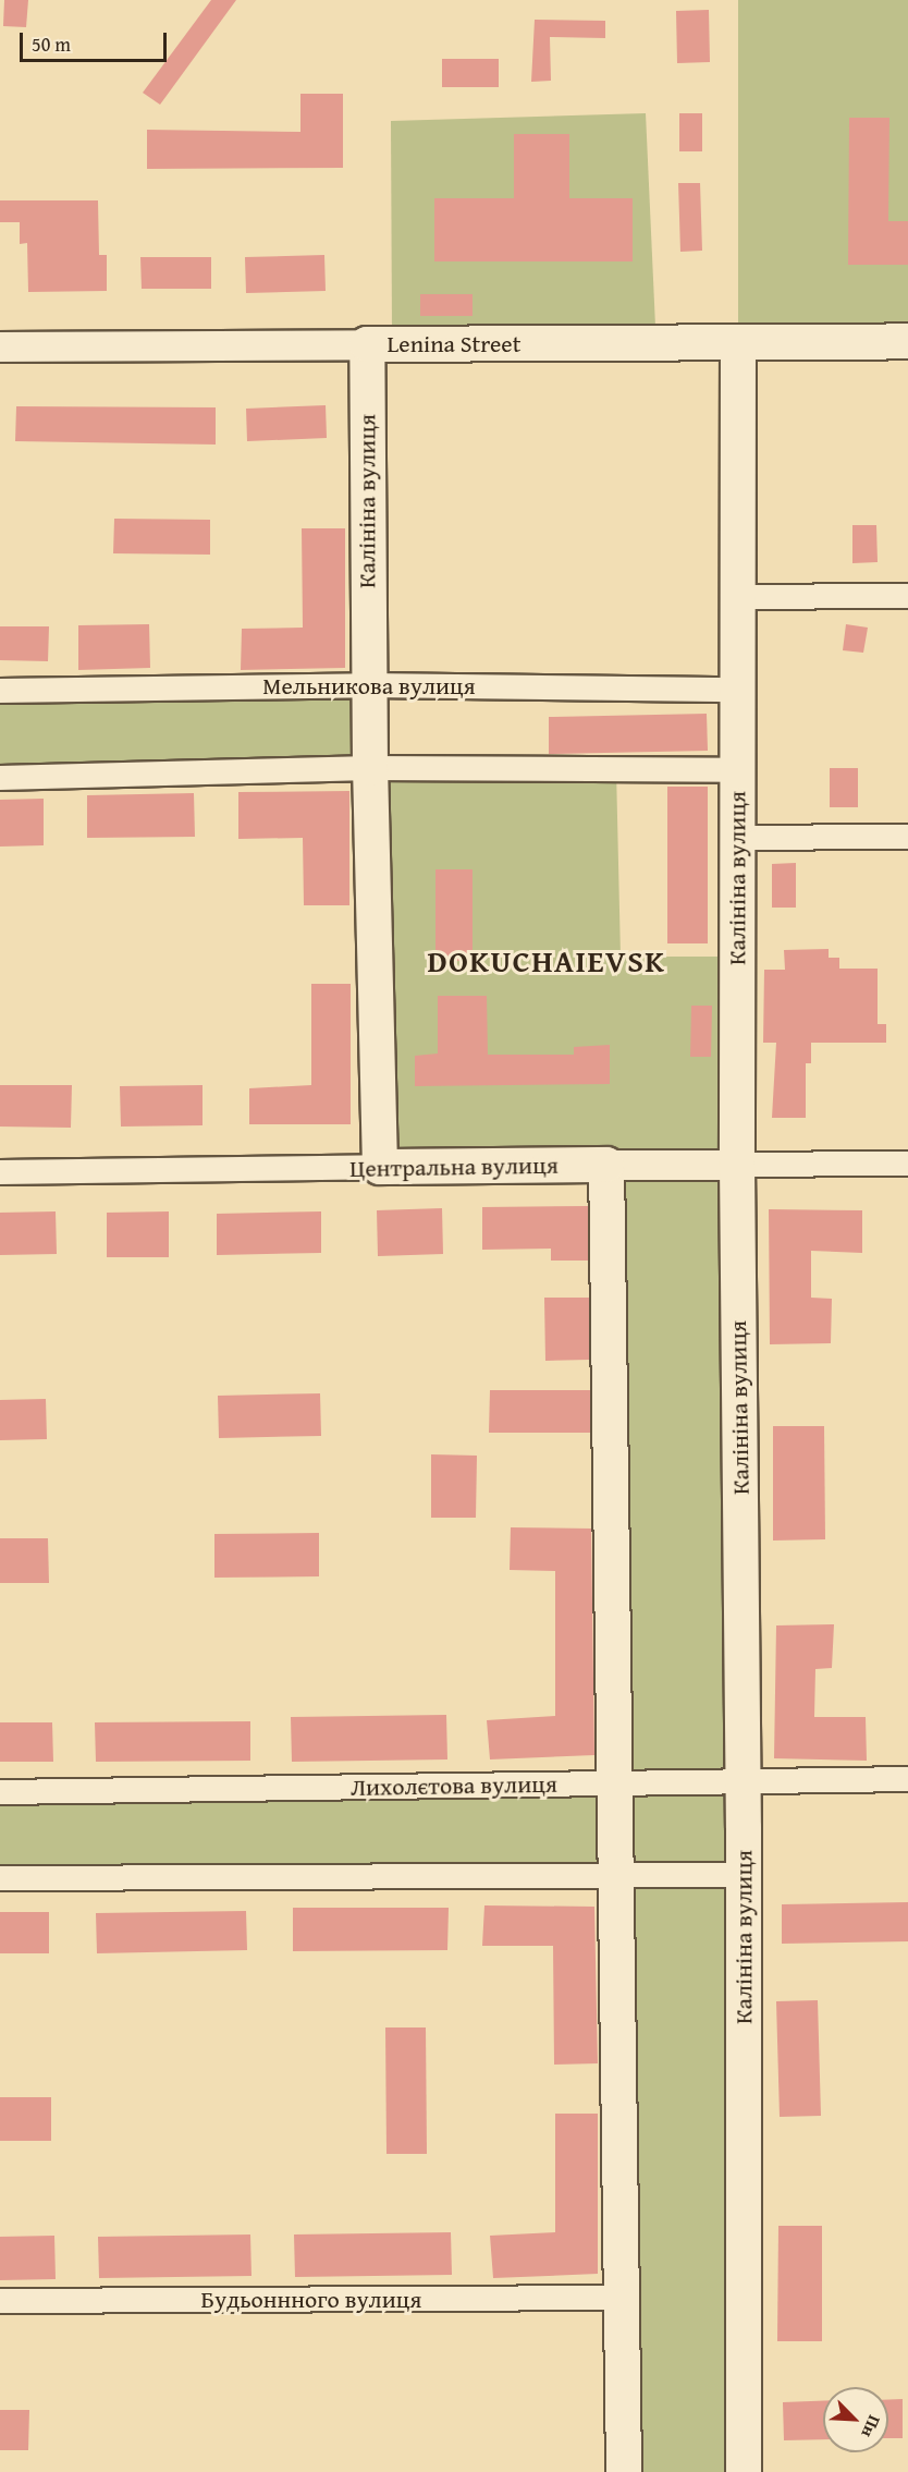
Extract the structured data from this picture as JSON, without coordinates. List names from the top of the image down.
{
  "streets": {
    "main road": ["Lenina Street", "Калініна вулиця", "Центральна вулиця"],
    "street": ["Мельникова вулиця", "Лихолєтова вулиця", "Будьоннного вулиця"]
  },
  "crossings": [
    ["Lenina Street", "Калініна вулиця"],
    ["Калініна вулиця", "Мельникова вулиця"],
    ["Калініна вулиця", "Центральна вулиця"],
    ["Калініна вулиця", "Лихолєтова вулиця"]
  ],
  "districts": ["DOKUCHAIEVSK"],
  "scale_bar": "50 m",
  "north": "bottom right"
}
